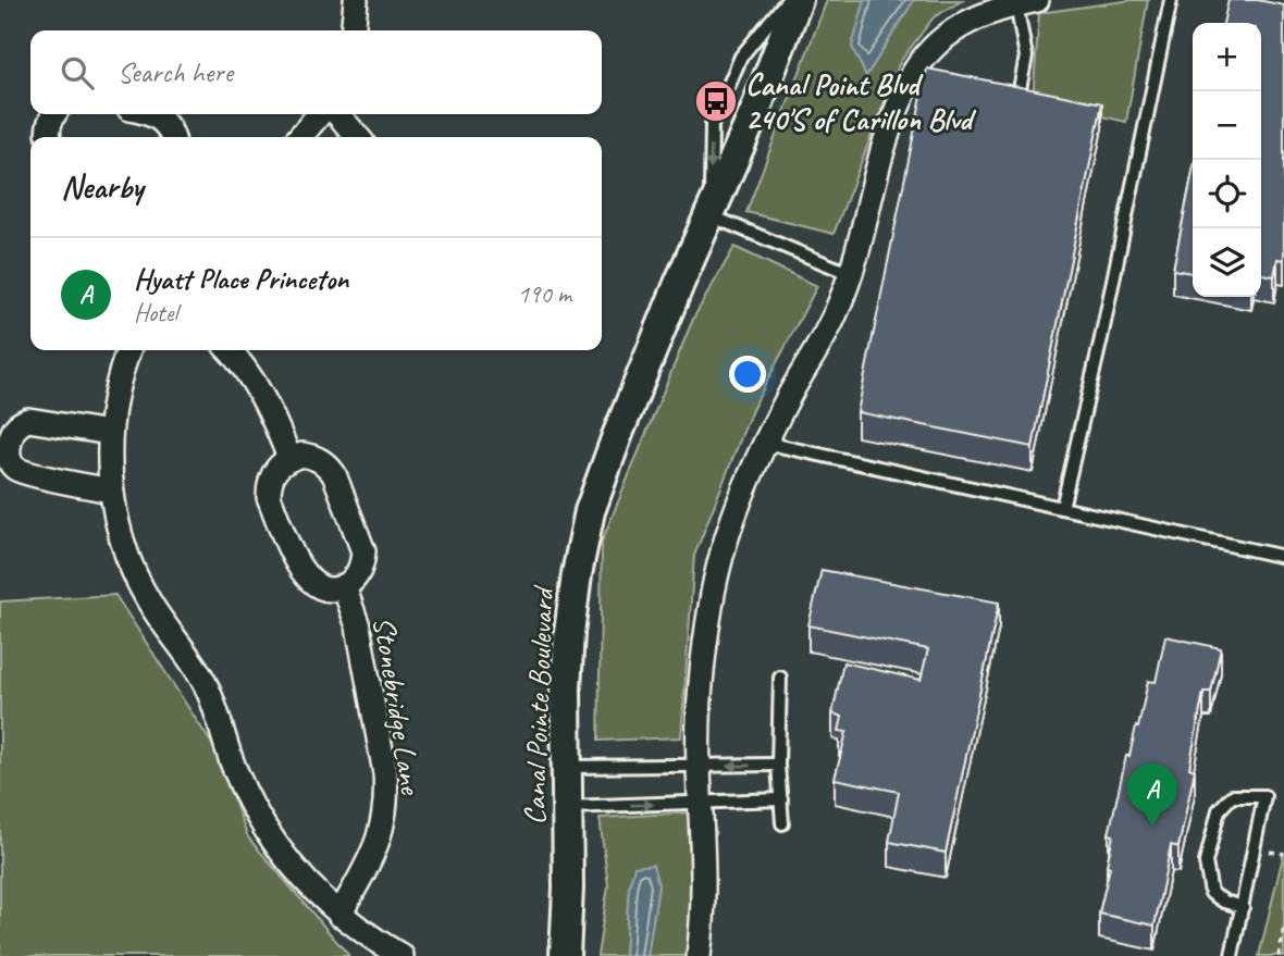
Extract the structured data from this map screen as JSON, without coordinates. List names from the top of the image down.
{
  "streets": {
    "street": ["Stonebridge Lane", "Canal Pointe Boulevard"]
  },
  "places": {
    "bus stop": ["Canal Point Blvd 240'S of Carillon Blvd"]
  },
  "page": {
    "map_buttons": ["+", "−"],
    "search": "Search here",
    "heading": "Nearby",
    "list": [
      {
        "mark": "A",
        "name": "Hyatt Place Princeton",
        "note": "Hotel",
        "value": "190 m"
      }
    ],
    "pins": "A"
  }
}
